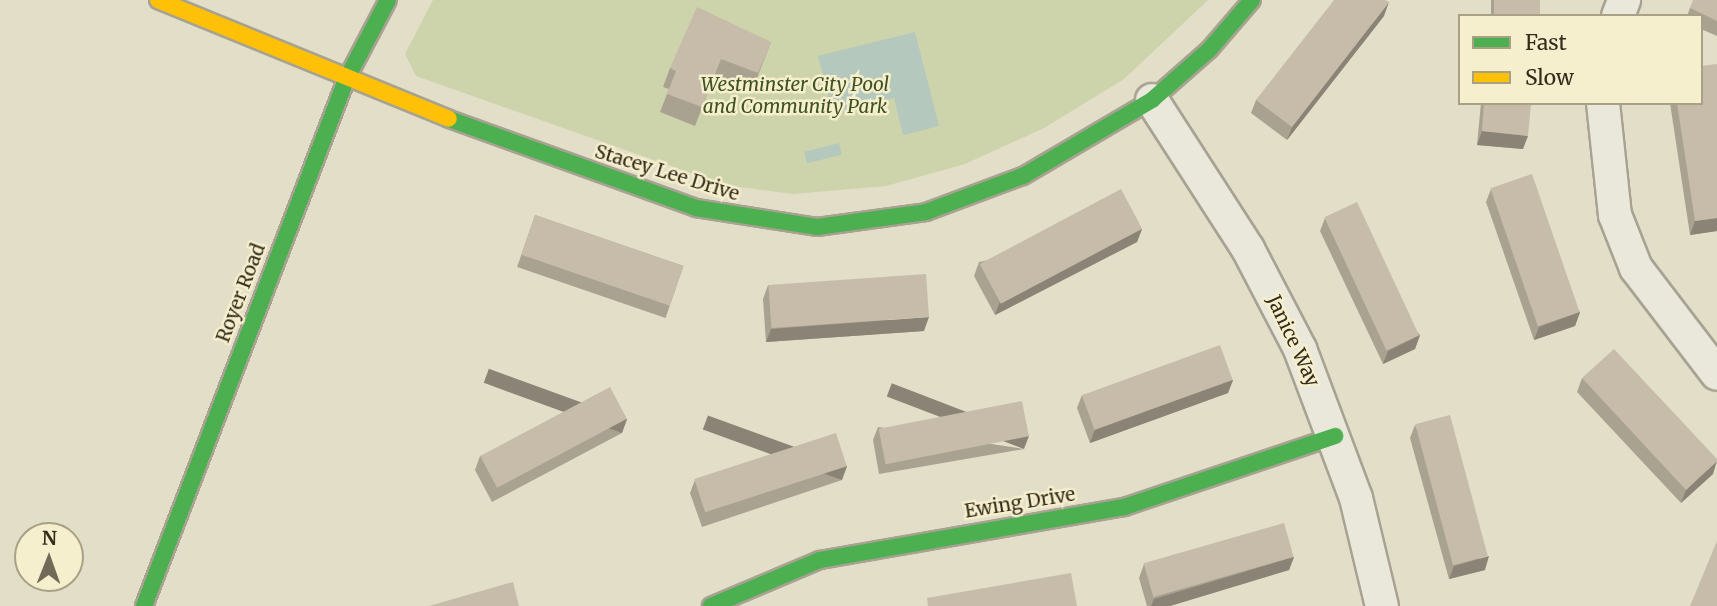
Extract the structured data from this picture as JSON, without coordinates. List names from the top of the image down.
{
  "streets": {
    "street": [
      "Stacey Lee Drive",
      "Royer Road",
      "Janice Way",
      "Ewing Drive"
    ]
  },
  "crossings": [
    ["Stacey Lee Drive", "Royer Road"],
    ["Stacey Lee Drive", "Janice Way"],
    ["Janice Way", "Ewing Drive"]
  ],
  "parks": ["Westminster City Pool and Community Park"],
  "legend": ["Fast", "Slow"],
  "north": "top"
}
